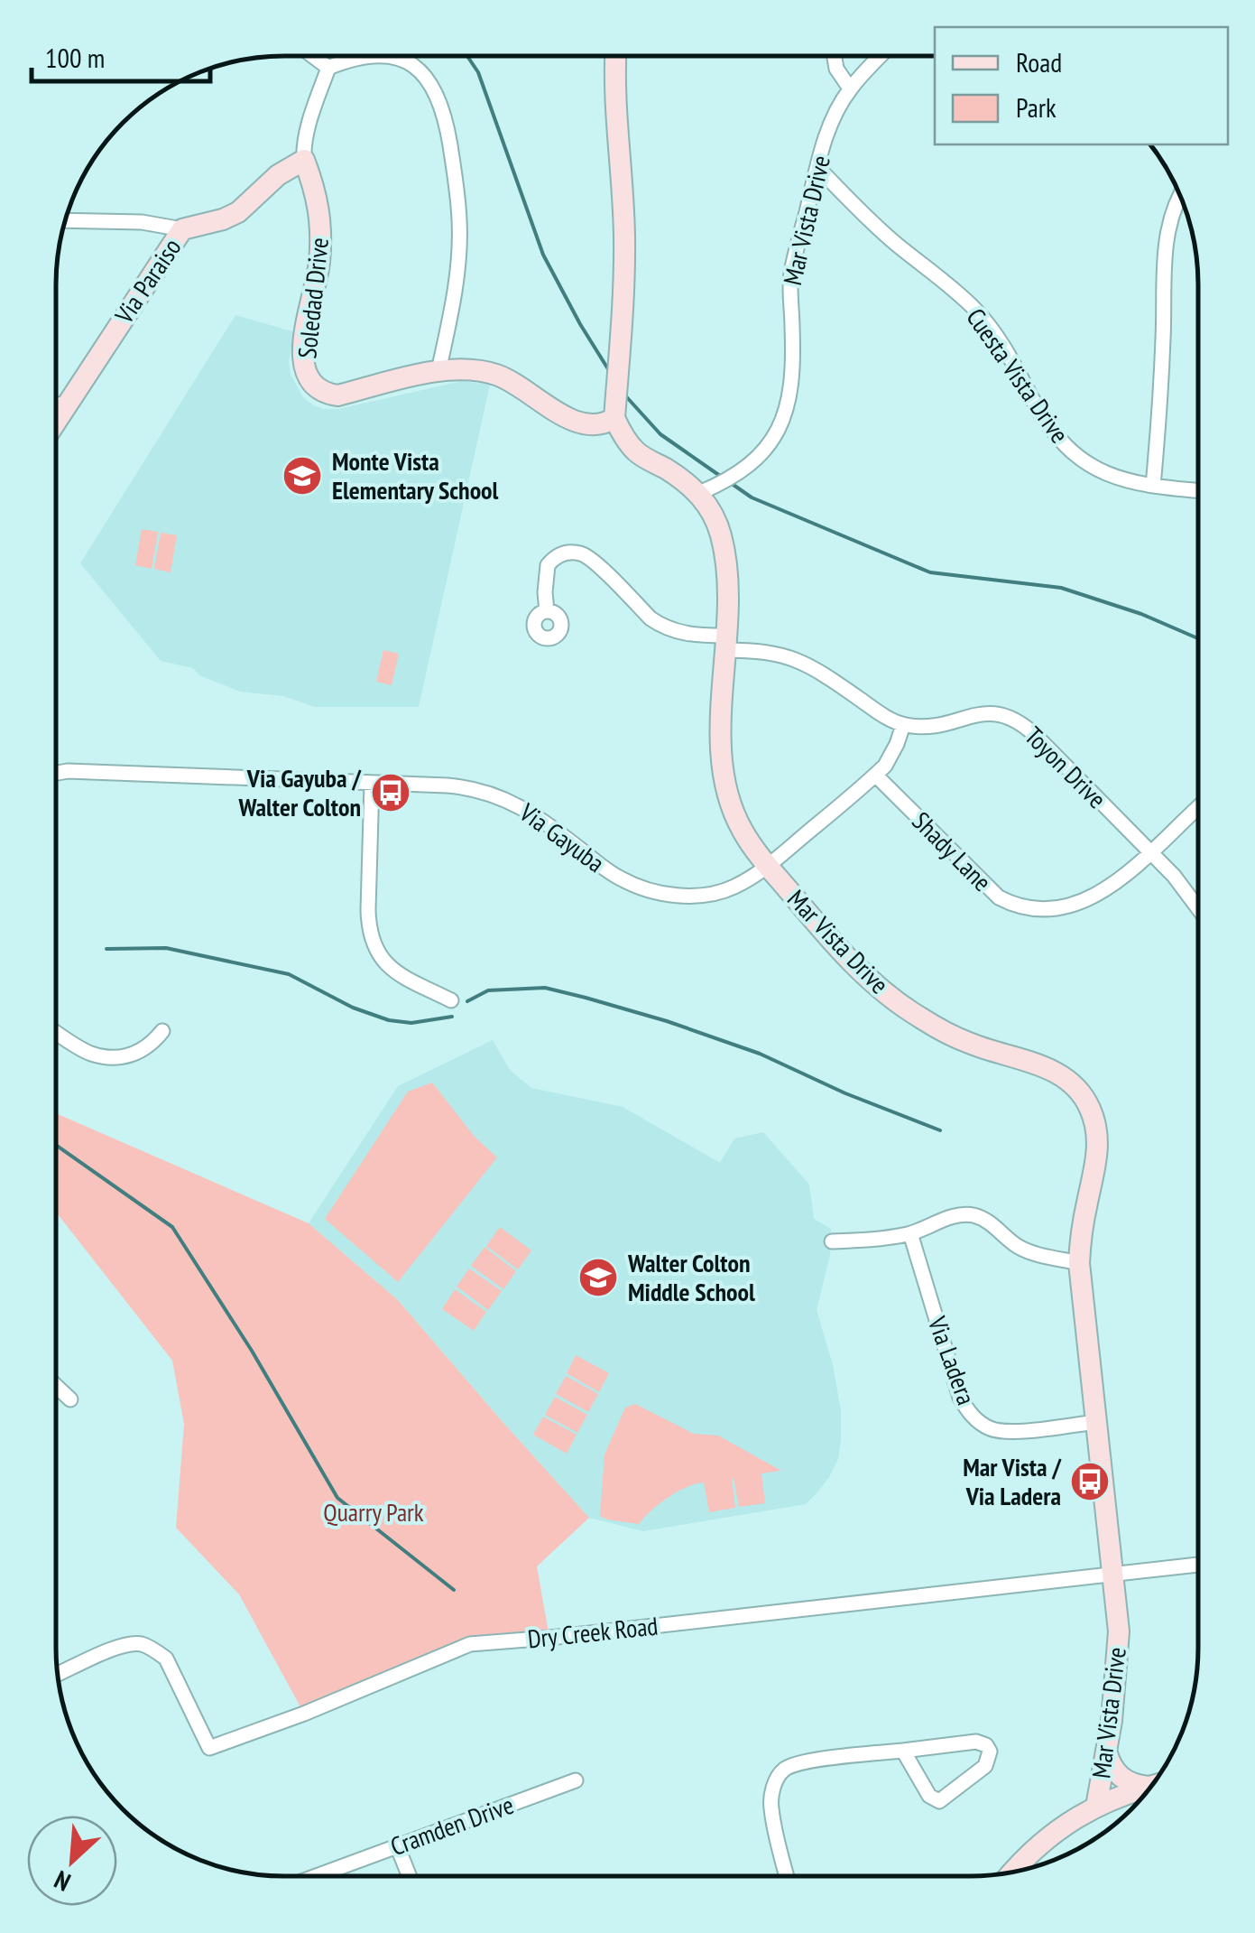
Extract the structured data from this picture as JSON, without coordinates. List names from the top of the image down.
{
  "streets": {
    "street": [
      "Mar Vista Drive",
      "Via Paraiso",
      "Soledad Drive",
      "Cuesta Vista Drive",
      "Toyon Drive",
      "Via Gayuba",
      "Shady Lane",
      "Via Ladera",
      "Dry Creek Road",
      "Cramden Drive"
    ]
  },
  "crossings": [
    ["Mar Vista Drive", "Cuesta Vista Drive"],
    ["Mar Vista Drive", "Via Gayuba"],
    ["Mar Vista Drive", "Via Ladera"],
    ["Mar Vista Drive", "Dry Creek Road"],
    ["Via Paraiso", "Soledad Drive"],
    ["Toyon Drive", "Via Gayuba"],
    ["Toyon Drive", "Shady Lane"],
    ["Via Gayuba", "Shady Lane"]
  ],
  "parks": ["Quarry Park"],
  "places": {
    "school or university": ["Monte Vista Elementary School", "Walter Colton Middle School"],
    "bus stop": ["Via Gayuba / Walter Colton", "Mar Vista / Via Ladera"]
  },
  "legend": ["Road", "Park"],
  "scale_bar": "100 m",
  "north": "bottom left"
}
